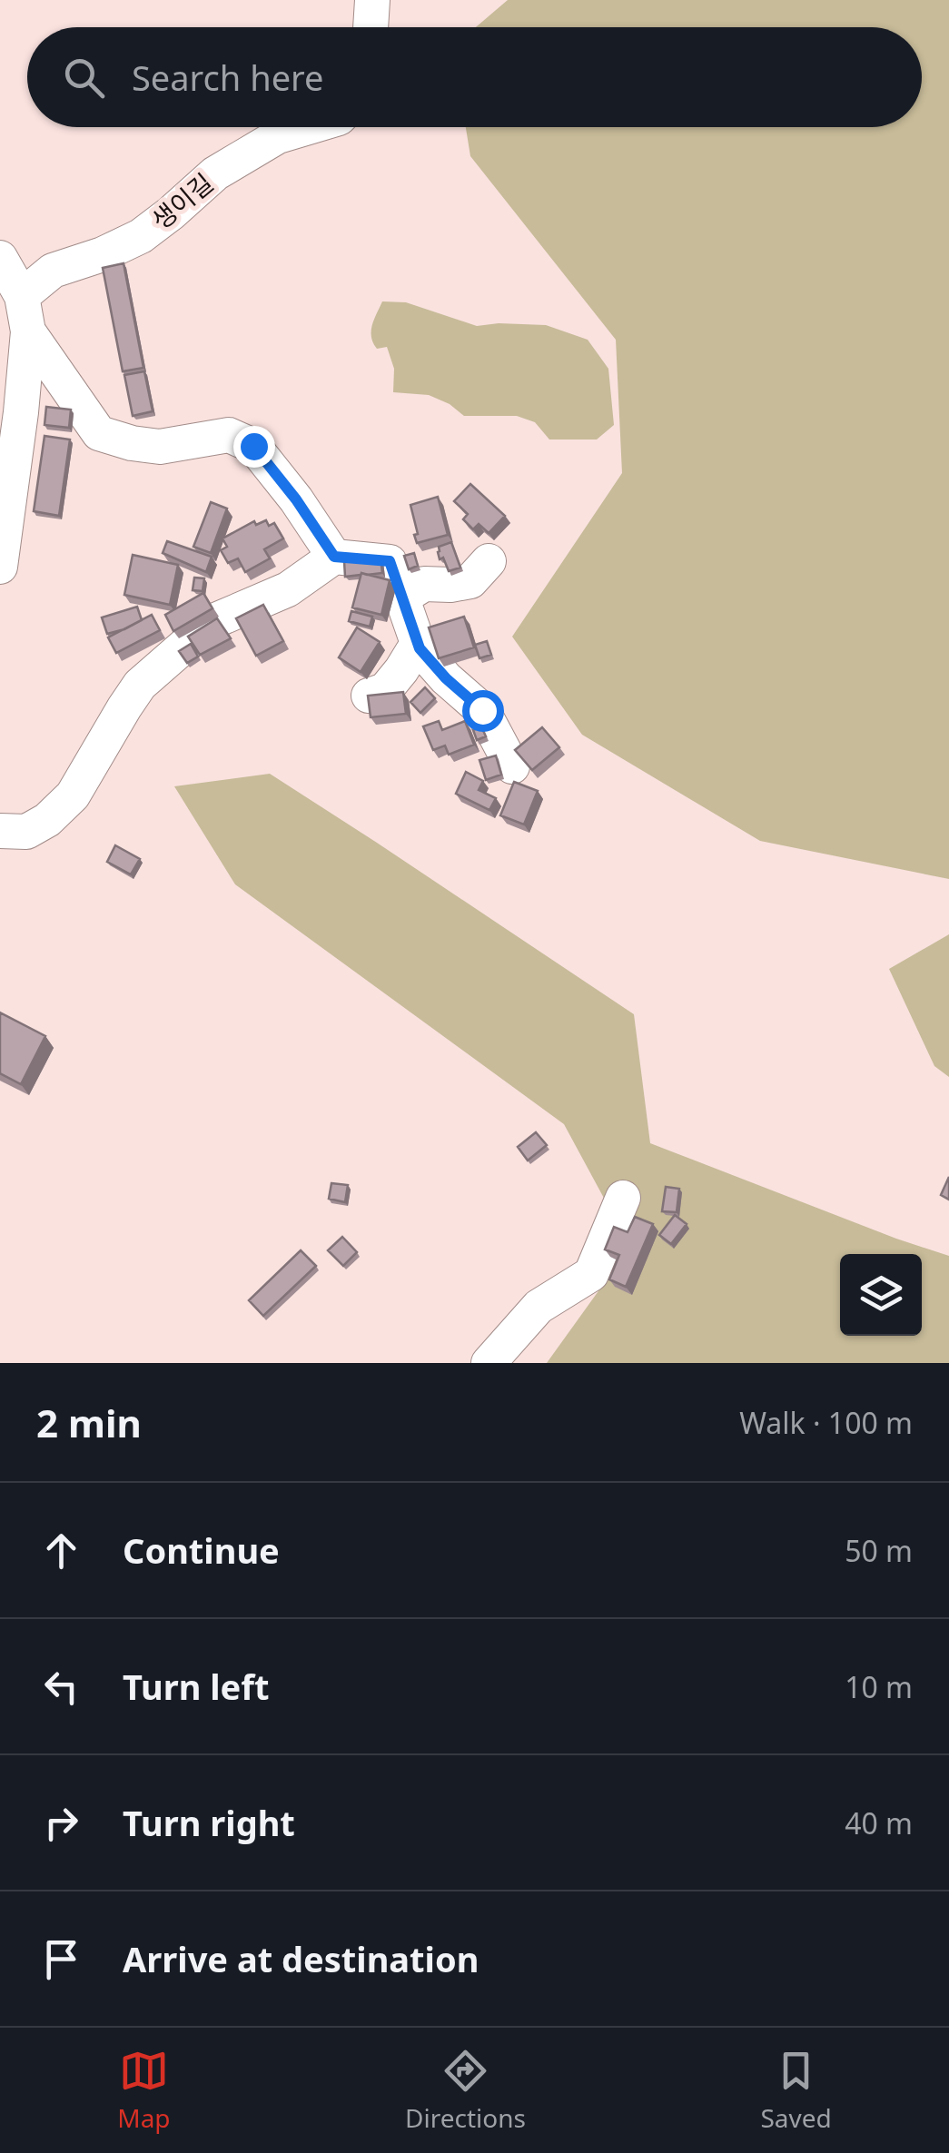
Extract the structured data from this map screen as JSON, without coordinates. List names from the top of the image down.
{
  "streets": {
    "street": ["생이길"]
  },
  "page": {
    "search": "Search here",
    "heading": ["2 min", "Walk · 100 m"],
    "list": [
      ["Continue", "50 m"],
      ["Turn left", "10 m"],
      ["Turn right", "40 m"],
      "Arrive at destination"
    ],
    "nav": ["Map", "Directions", "Saved"]
  }
}
